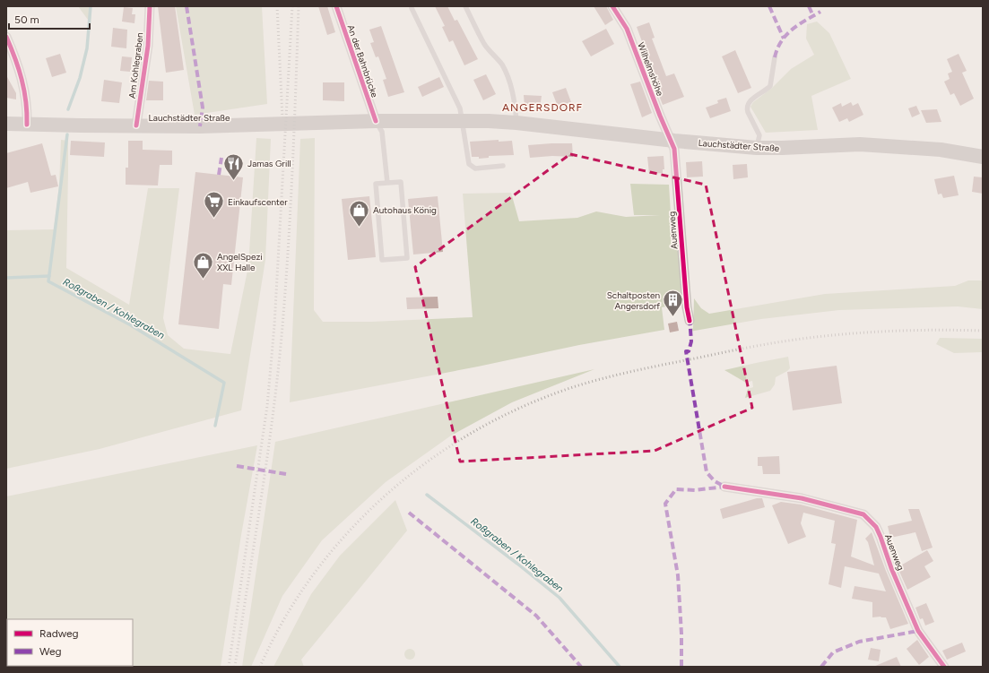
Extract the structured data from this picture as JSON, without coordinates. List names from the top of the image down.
{
  "streets": {
    "main road": ["Lauchstädter Straße"],
    "street": [
      "An der Bahnbrücke",
      "Am Kohlegraben",
      "Wilhelmshöhe",
      "Auenweg"
    ]
  },
  "crossings": [
    ["An der Bahnbrücke", "Lauchstädter Straße"],
    ["Am Kohlegraben", "Lauchstädter Straße"],
    ["Wilhelmshöhe", "Lauchstädter Straße"],
    ["Wilhelmshöhe", "Auenweg"],
    ["Lauchstädter Straße", "Auenweg"]
  ],
  "districts": ["ANGERSDORF"],
  "water": ["Roßgraben / Kohlegraben"],
  "places": {
    "restaurant": ["Jamas Grill"],
    "supermarket": ["Einkaufscenter"],
    "shop": ["Autohaus König", "AngelSpezi XXL Halle"],
    "building": ["Schaltposten Angersdorf"]
  },
  "legend": ["Radweg", "Weg"],
  "scale_bar": "50 m"
}
